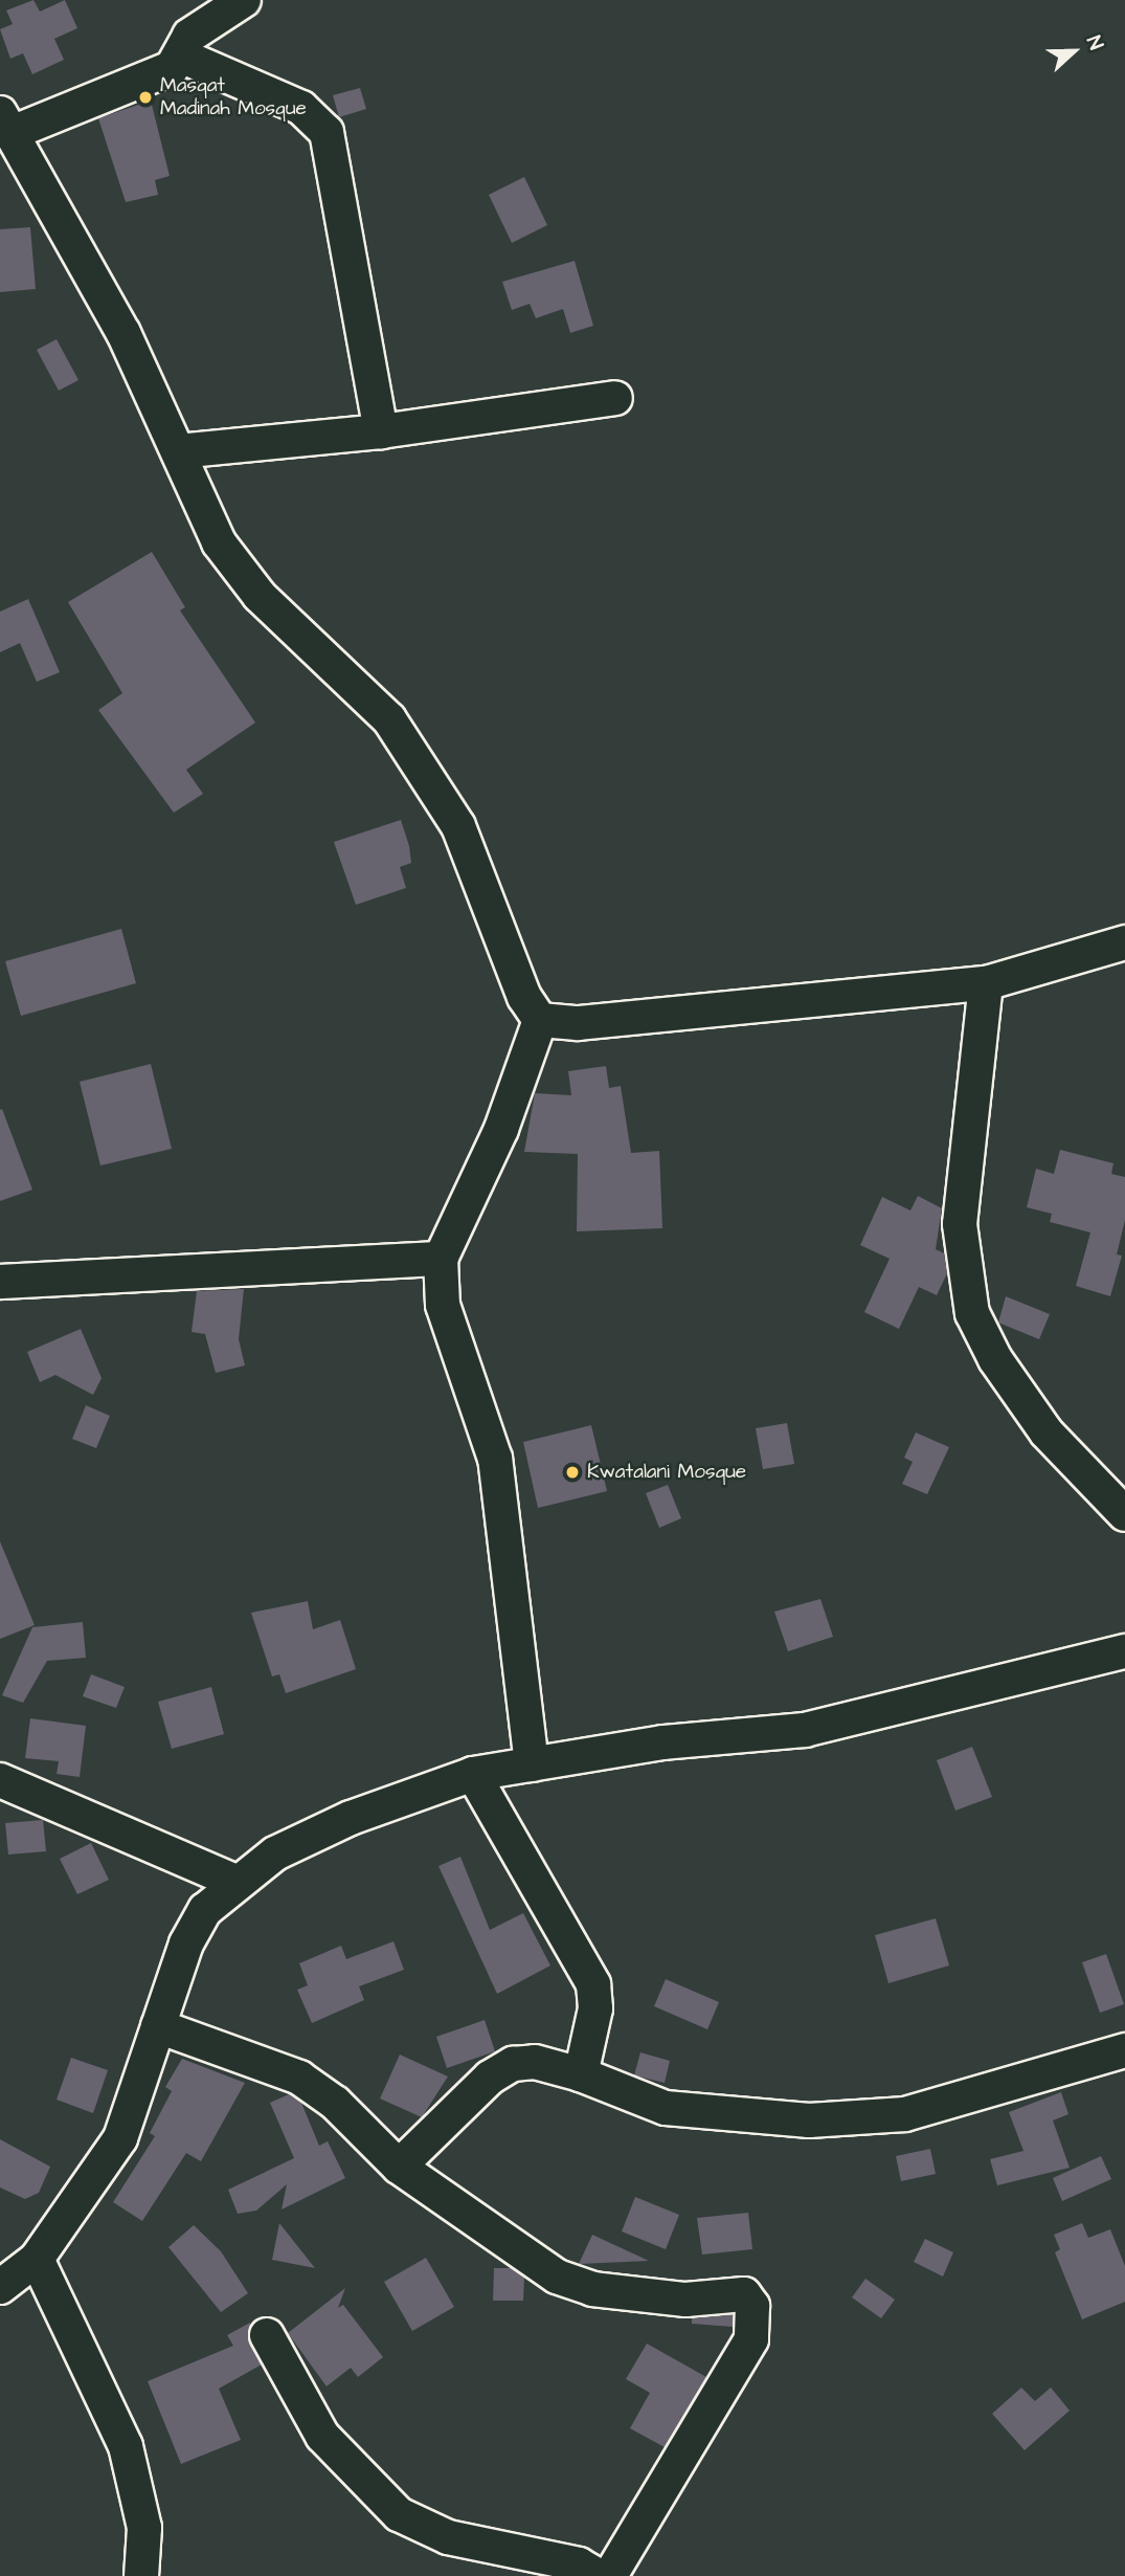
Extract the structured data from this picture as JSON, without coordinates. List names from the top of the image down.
{
  "places": ["Masqat Madinah Mosque", "Kwatalani Mosque"],
  "north": "right"
}
